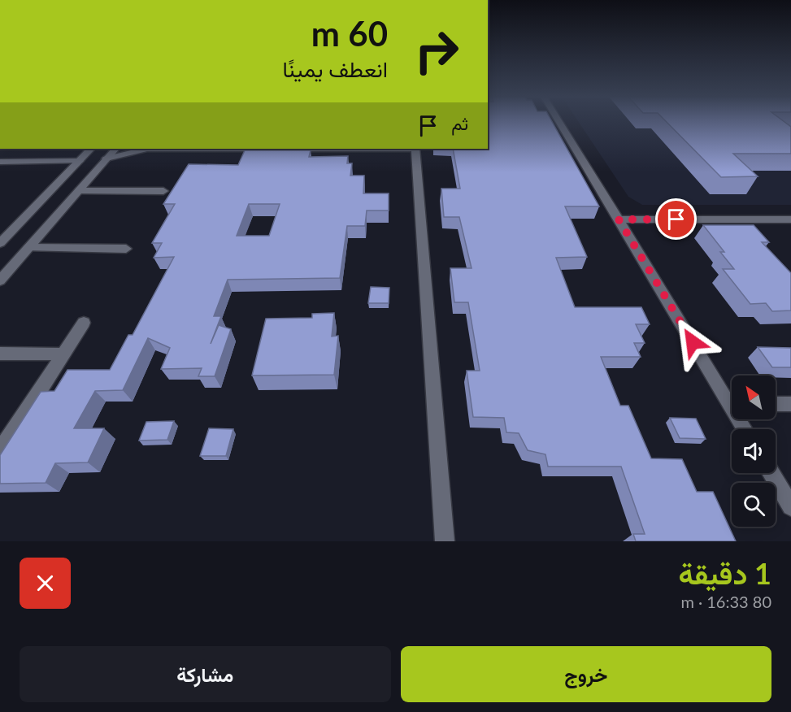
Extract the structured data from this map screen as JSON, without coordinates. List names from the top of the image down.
{
  "north": "top left",
  "page": {
    "turn": ["60 m", "انعطف يمينًا"],
    "then": "ثم",
    "heading": ["1 دقيقة", "80 m · 16:33"],
    "buttons": ["خروج", "مشاركة"]
  }
}
